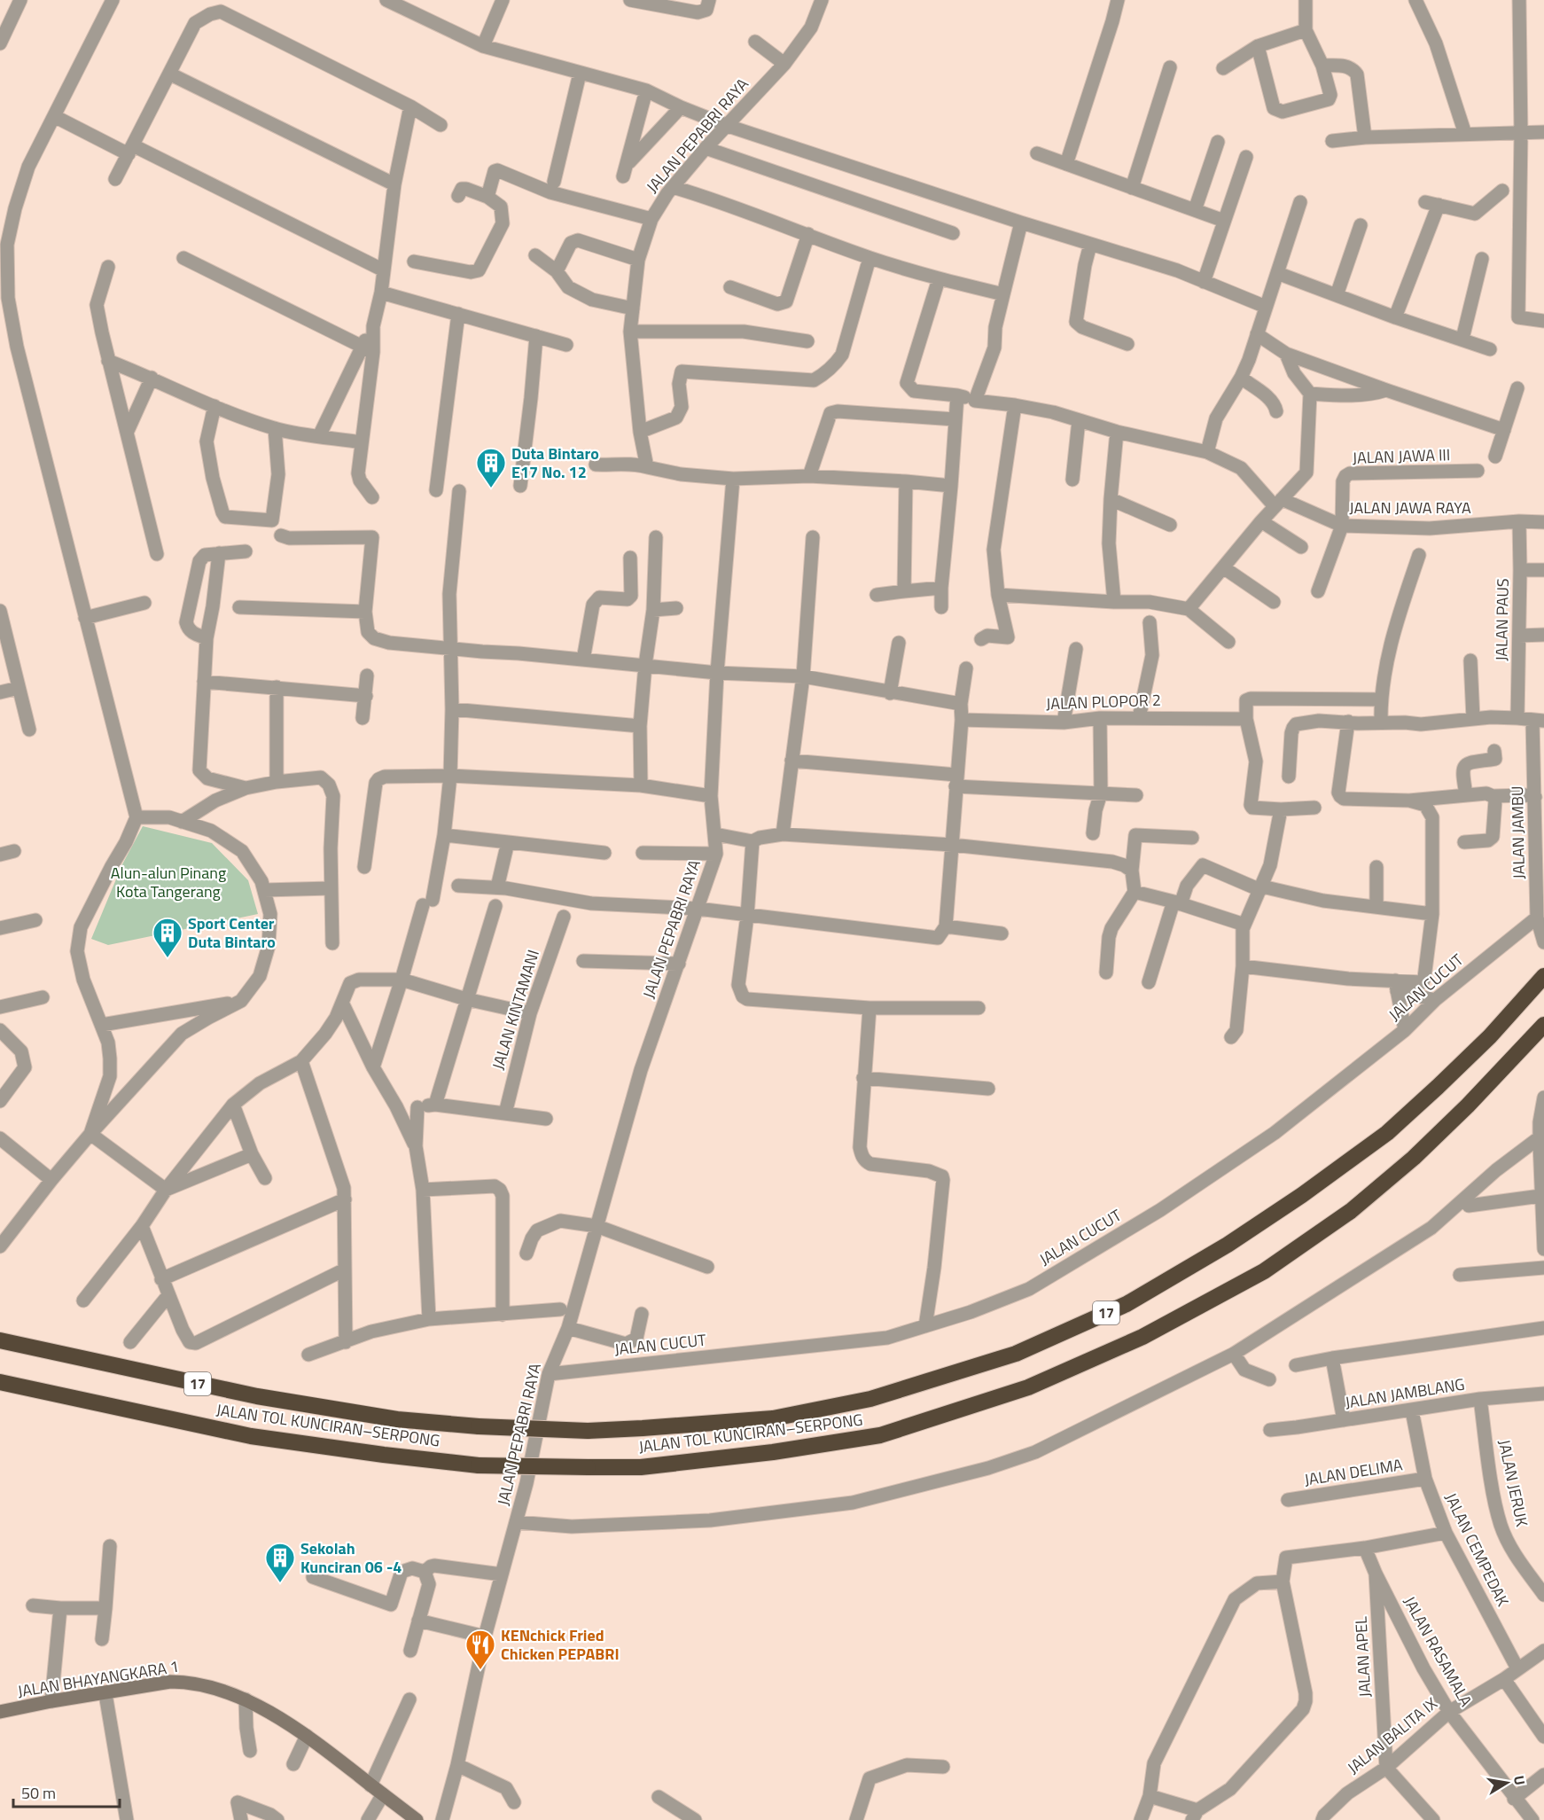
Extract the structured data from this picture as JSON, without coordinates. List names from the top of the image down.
{
  "streets": {
    "highway": ["17", "JALAN TOL KUNCIRAN–SERPONG"],
    "street": [
      "JALAN PEPABRI RAYA",
      "JALAN JAWA III",
      "JALAN JAWA RAYA",
      "JALAN PAUS",
      "JALAN PLOPOR 2",
      "JALAN JAMBU",
      "JALAN CUCUT",
      "JALAN KINTAMANI",
      "JALAN JAMBLANG",
      "JALAN DELIMA",
      "JALAN JERUK",
      "JALAN CEMPEDAK",
      "JALAN RASAMALA",
      "JALAN APEL",
      "JALAN BHAYANGKARA 1",
      "JALAN BALITA IX"
    ]
  },
  "crossings": [
    ["JALAN PEPABRI RAYA", "JALAN CUCUT"],
    ["JALAN JAWA III", "JALAN JAWA RAYA"],
    ["JALAN JAWA RAYA", "JALAN PAUS"],
    ["JALAN JAMBU", "JALAN CUCUT"],
    ["JALAN JAMBLANG", "JALAN JERUK"],
    ["JALAN JAMBLANG", "JALAN CEMPEDAK"],
    ["JALAN DELIMA", "JALAN CEMPEDAK"],
    ["JALAN CEMPEDAK", "JALAN BALITA IX"],
    ["JALAN RASAMALA", "JALAN APEL"],
    ["JALAN RASAMALA", "JALAN BALITA IX"],
    ["JALAN APEL", "JALAN BALITA IX"]
  ],
  "parks": ["Alun-alun Pinang Kota Tangerang"],
  "places": {
    "building": ["Duta Bintaro E17 No. 12", "Sport Center Duta Bintaro", "Sekolah Kunciran 06 -4"],
    "restaurant": ["KENchick Fried Chicken PEPABRI"]
  },
  "scale_bar": "50 m",
  "north": "right"
}
